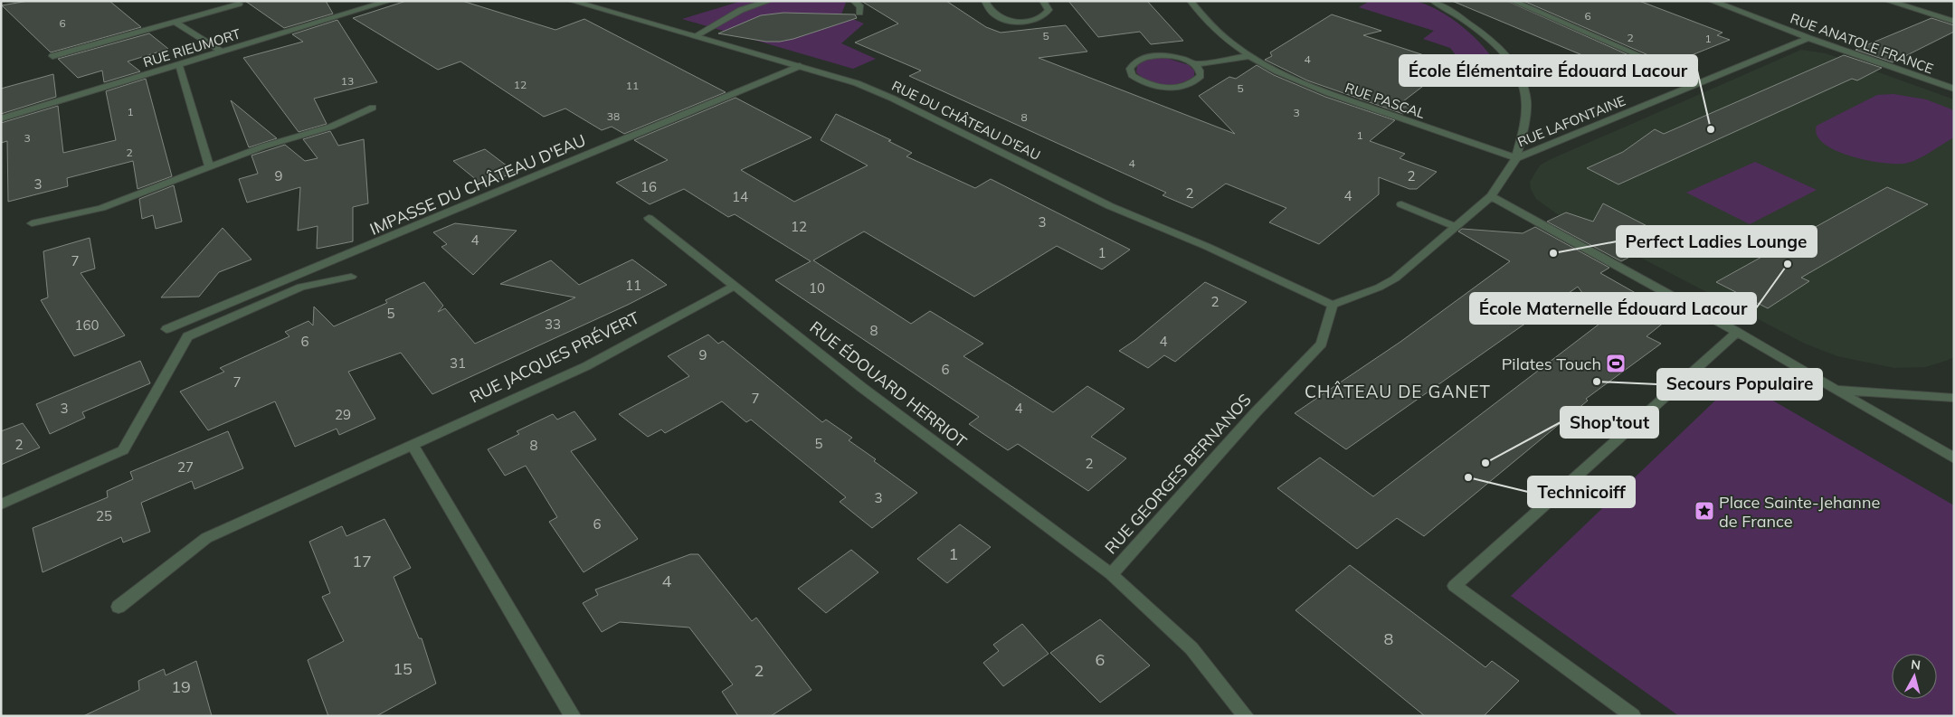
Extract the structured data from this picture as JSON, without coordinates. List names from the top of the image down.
{
  "streets": {
    "street": [
      "RUE ANATOLE FRANCE",
      "RUE RIEUMORT",
      "RUE PASCAL",
      "RUE DU CHÂTEAU D'EAU",
      "RUE LAFONTAINE",
      "IMPASSE DU CHÂTEAU D'EAU",
      "RUE JACQUES PRÉVERT",
      "RUE ÉDOUARD HERRIOT",
      "RUE GEORGES BERNANOS"
    ]
  },
  "crossings": [
    ["RUE ANATOLE FRANCE", "RUE LAFONTAINE"],
    ["RUE PASCAL", "RUE LAFONTAINE"],
    ["RUE DU CHÂTEAU D'EAU", "RUE LAFONTAINE"],
    ["RUE DU CHÂTEAU D'EAU", "IMPASSE DU CHÂTEAU D'EAU"],
    ["RUE DU CHÂTEAU D'EAU", "RUE GEORGES BERNANOS"],
    ["RUE LAFONTAINE", "RUE GEORGES BERNANOS"],
    ["RUE JACQUES PRÉVERT", "RUE ÉDOUARD HERRIOT"],
    ["RUE ÉDOUARD HERRIOT", "RUE GEORGES BERNANOS"]
  ],
  "districts": ["CHÂTEAU DE GANET"],
  "places": {
    "other": [
      "École Élémentaire Édouard Lacour",
      "Perfect Ladies Lounge",
      "École Maternelle Édouard Lacour",
      "Secours Populaire",
      "Shop'tout",
      "Technicoiff"
    ],
    "sports": ["Pilates Touch"],
    "place": ["Place Sainte-Jehanne de France"]
  },
  "house_numbers": [
    "6",
    "6",
    "5",
    "2",
    "1",
    "4",
    "13",
    "12",
    "11",
    "5",
    "1",
    "3",
    "38",
    "8",
    "1",
    "3",
    "2",
    "4",
    "9",
    "2",
    "3",
    "16",
    "2",
    "4",
    "14",
    "3",
    "12",
    "4",
    "1",
    "7",
    "11",
    "10",
    "2",
    "5",
    "33",
    "160",
    "8",
    "6",
    "4",
    "9",
    "31",
    "6",
    "7",
    "7",
    "3",
    "4",
    "29",
    "5",
    "2",
    "8",
    "2",
    "27",
    "3",
    "25",
    "6",
    "1",
    "17",
    "4",
    "8",
    "6",
    "15",
    "2",
    "19"
  ],
  "north": "top"
}
